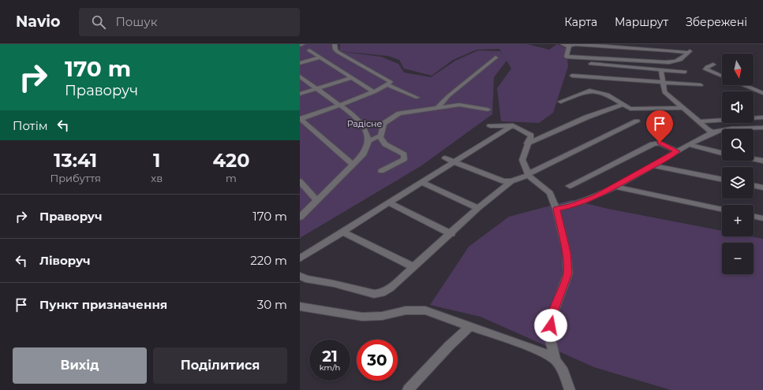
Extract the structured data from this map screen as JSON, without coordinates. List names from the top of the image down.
{
  "parks": ["Радісне"],
  "north": "bottom",
  "page": {
    "header": "Navio",
    "search": "Пошук",
    "nav": ["Карта", "Маршрут", "Збережені"],
    "turn": ["170 m", "Праворуч"],
    "map_buttons": ["+", "−"],
    "then": "Потім",
    "eta": [
      "13:41",
      "Прибуття",
      "1",
      "хв",
      "420",
      "m"
    ],
    "list": [
      {
        "name": "Праворуч",
        "value": "170 m"
      },
      {
        "name": "Ліворуч",
        "value": "220 m"
      },
      {
        "name": "Пункт призначення",
        "value": "30 m"
      }
    ],
    "speed": "21 km/h",
    "limit": "30",
    "buttons": ["Вихід", "Поділитися"]
  }
}
